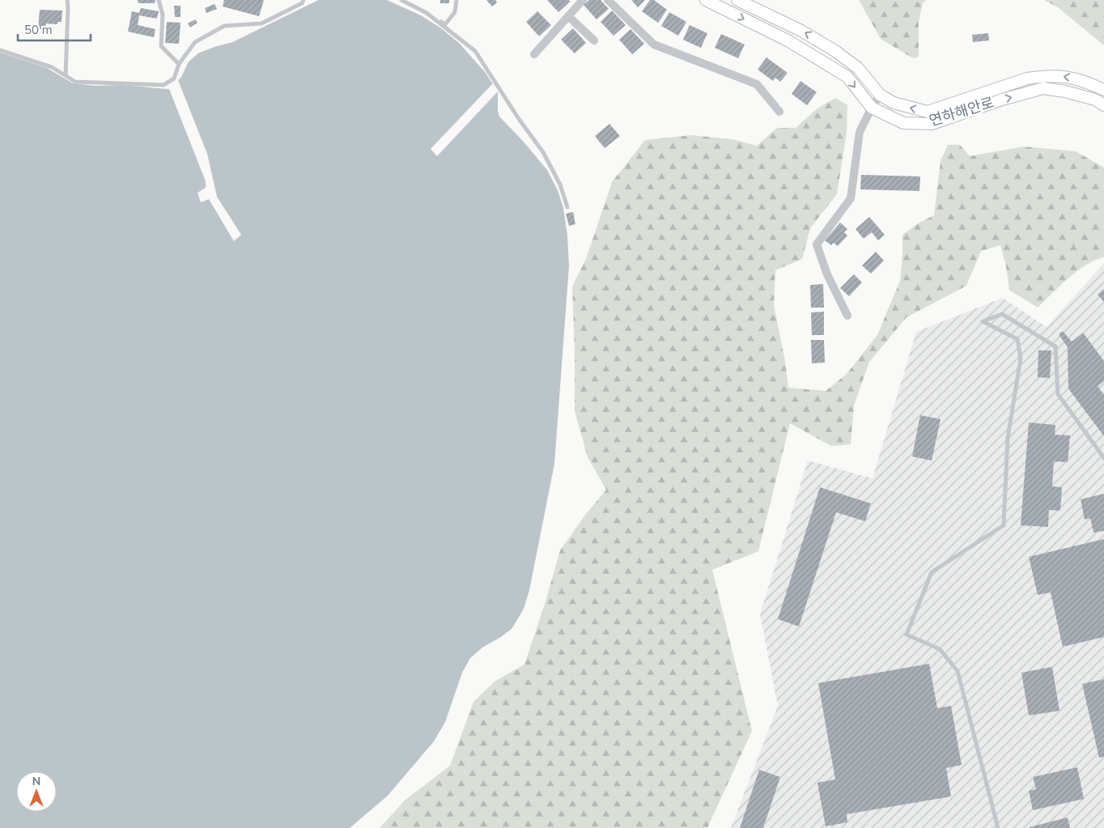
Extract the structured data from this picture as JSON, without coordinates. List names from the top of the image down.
{
  "streets": {
    "street": ["연하해안로"]
  },
  "scale_bar": "50 m",
  "north": "top"
}
